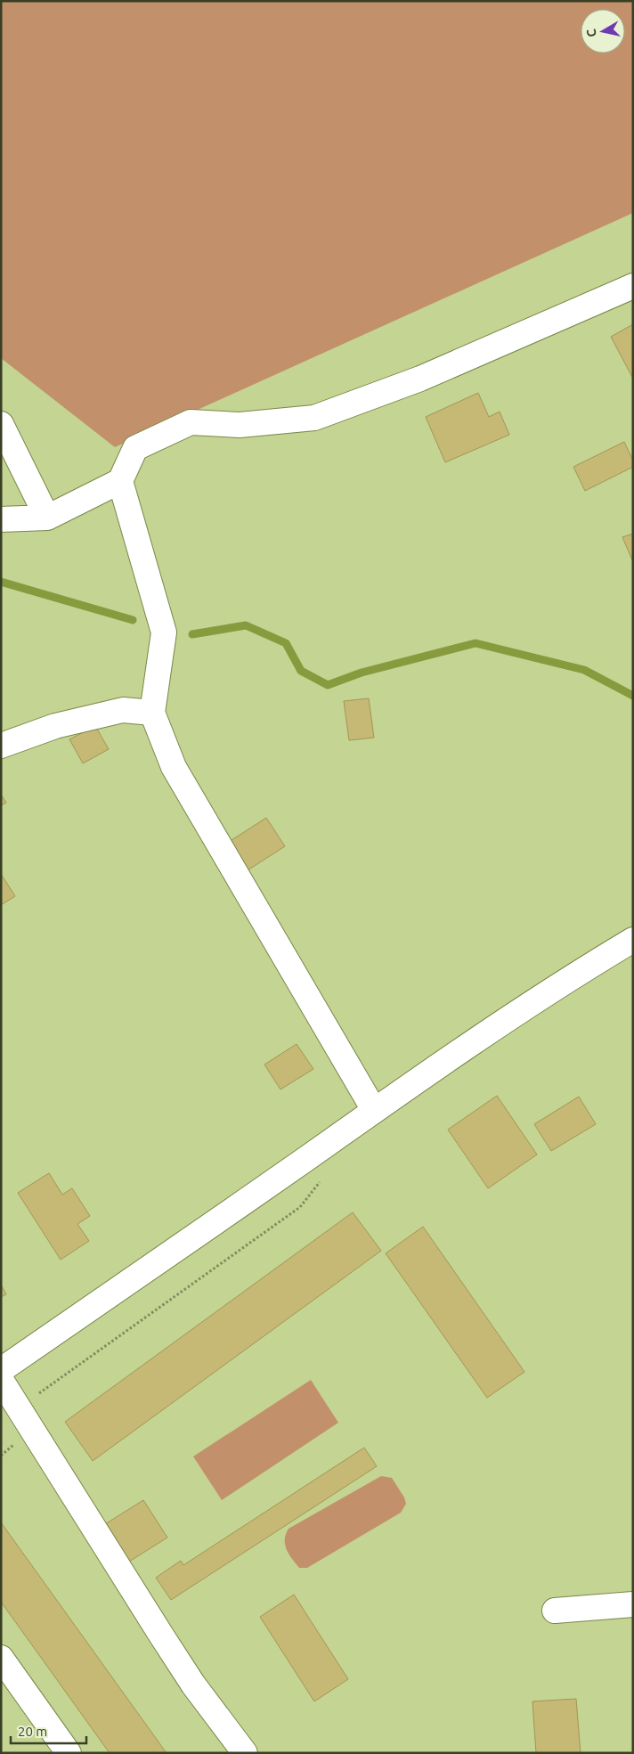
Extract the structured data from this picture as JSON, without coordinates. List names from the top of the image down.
{
  "scale_bar": "20 m",
  "north": "left"
}
